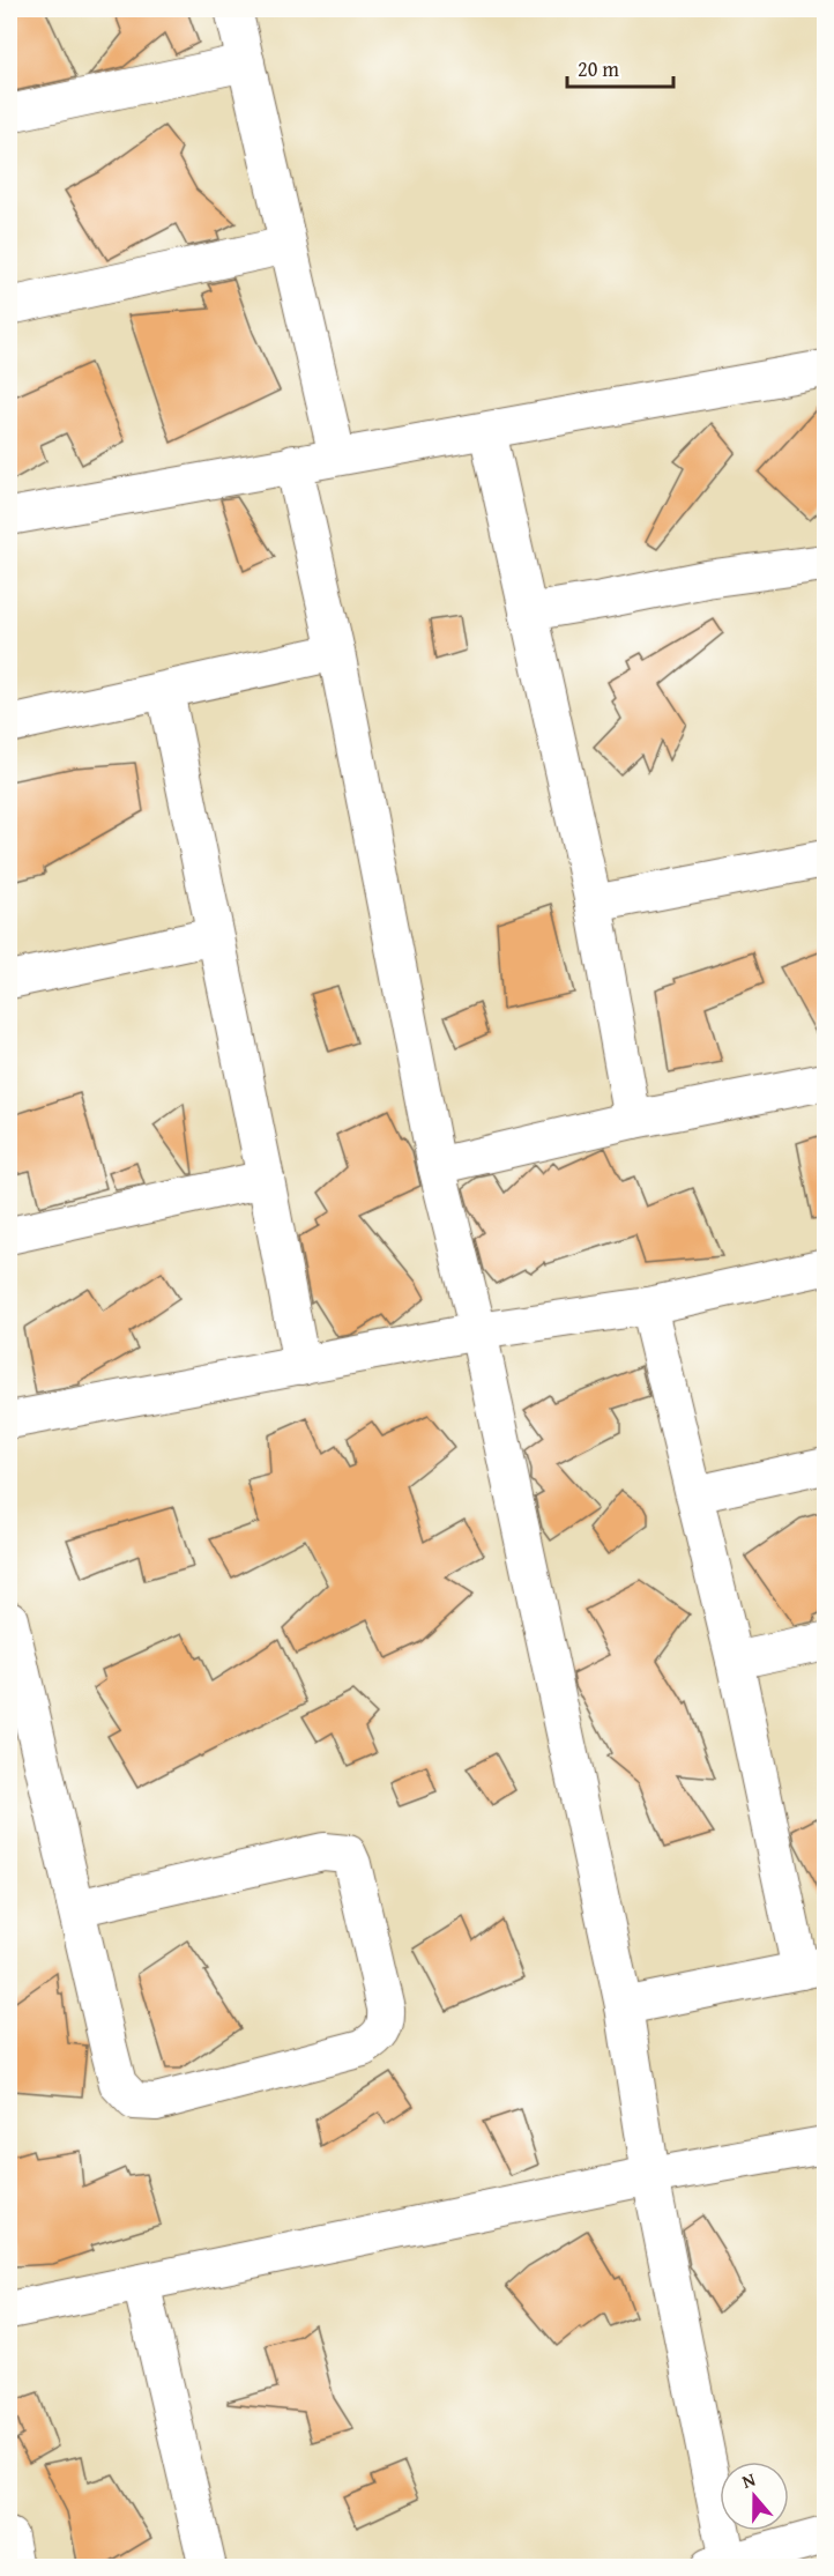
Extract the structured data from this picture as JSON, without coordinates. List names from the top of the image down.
{
  "scale_bar": "20 m",
  "north": "top"
}
